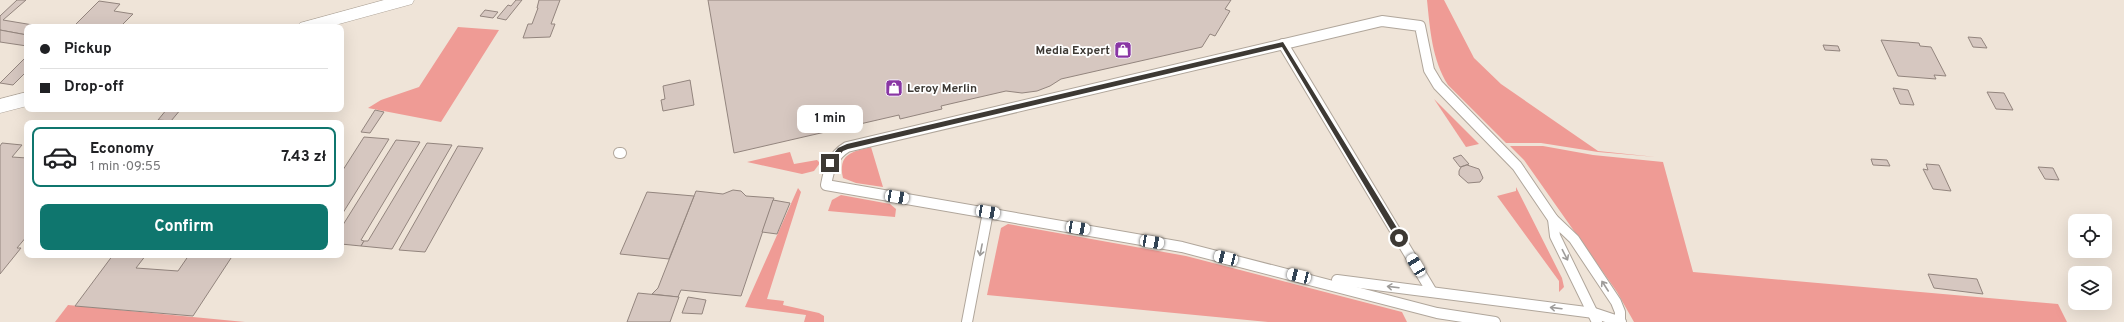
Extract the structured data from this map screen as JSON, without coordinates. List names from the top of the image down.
{
  "places": {
    "shop": ["Media Expert", "Leroy Merlin"]
  },
  "page": {
    "banner": ["Pickup", "Drop-off"],
    "bubble": "1 min",
    "list": [
      {
        "name": "Economy",
        "note": "1 min · 09:55",
        "value": "7.43 zł"
      }
    ],
    "buttons": "Confirm"
  }
}
